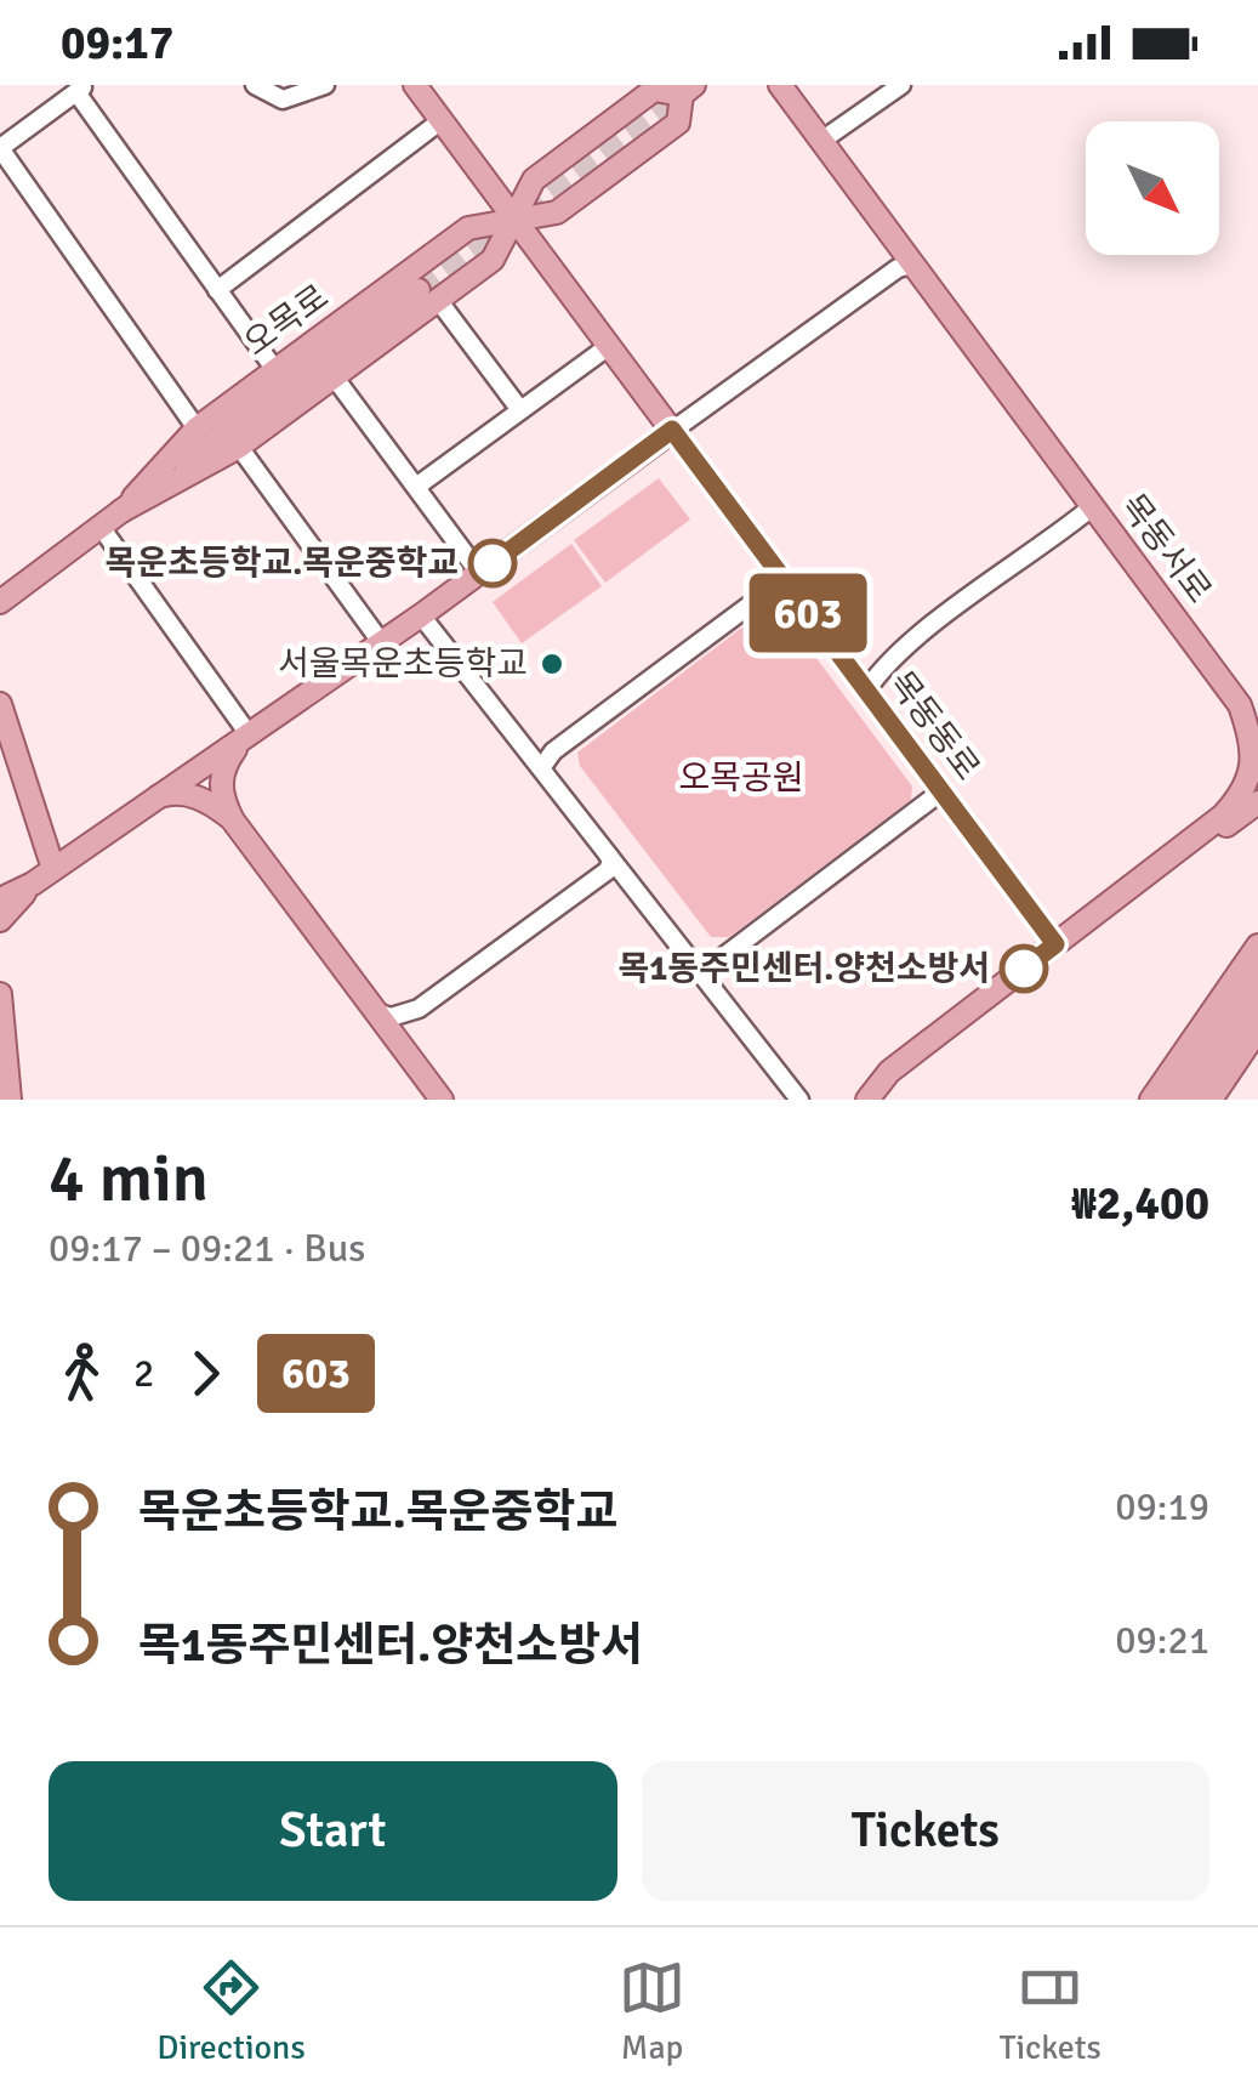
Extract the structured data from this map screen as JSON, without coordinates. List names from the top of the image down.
{
  "streets": {
    "main road": ["오목로", "목동서로", "목동동로"]
  },
  "crossings": [
    ["오목로", "목동동로"],
    ["목동서로", "목동동로"]
  ],
  "parks": ["오목공원"],
  "places": ["목운초등학교.목운중학교", "서울목운초등학교", "목1동주민센터.양천소방서"],
  "lines": ["bus line 603"],
  "north": "bottom right",
  "page": {
    "status": "09:17",
    "on_map": "603",
    "heading": ["4 min", "09:17 – 09:21 · Bus", "₩2,400"],
    "legs": ["2", "603"],
    "list": [
      {
        "name": "목운초등학교.목운중학교",
        "value": "09:19"
      },
      {
        "name": "목1동주민센터.양천소방서",
        "value": "09:21"
      }
    ],
    "buttons": ["Start", "Tickets"],
    "tabs": ["Directions", "Map", "Tickets"]
  }
}
